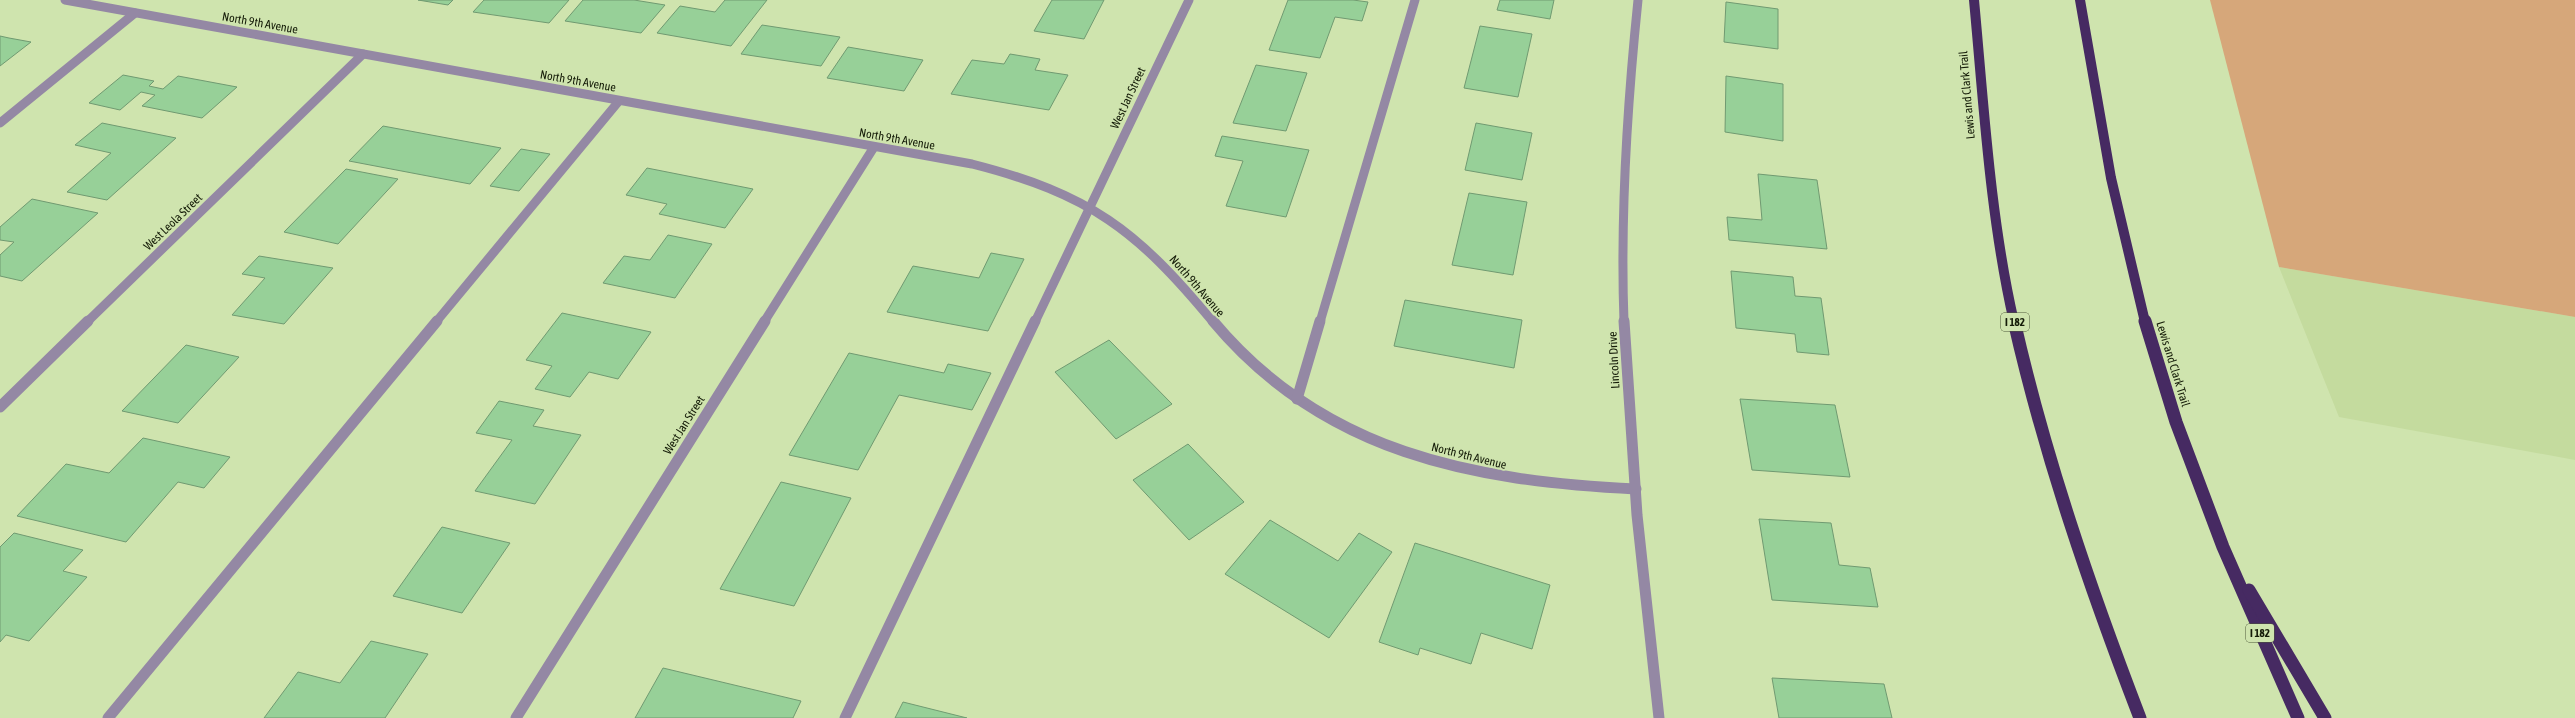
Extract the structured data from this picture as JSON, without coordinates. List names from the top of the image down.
{
  "streets": {
    "highway": ["Lewis and Clark Trail", "I 182"],
    "street": [
      "North 9th Avenue",
      "West Jan Street",
      "West Leola Street",
      "Lincoln Drive"
    ]
  },
  "crossings": [
    ["North 9th Avenue", "West Jan Street"],
    ["North 9th Avenue", "West Leola Street"],
    ["North 9th Avenue", "Lincoln Drive"]
  ]
}
